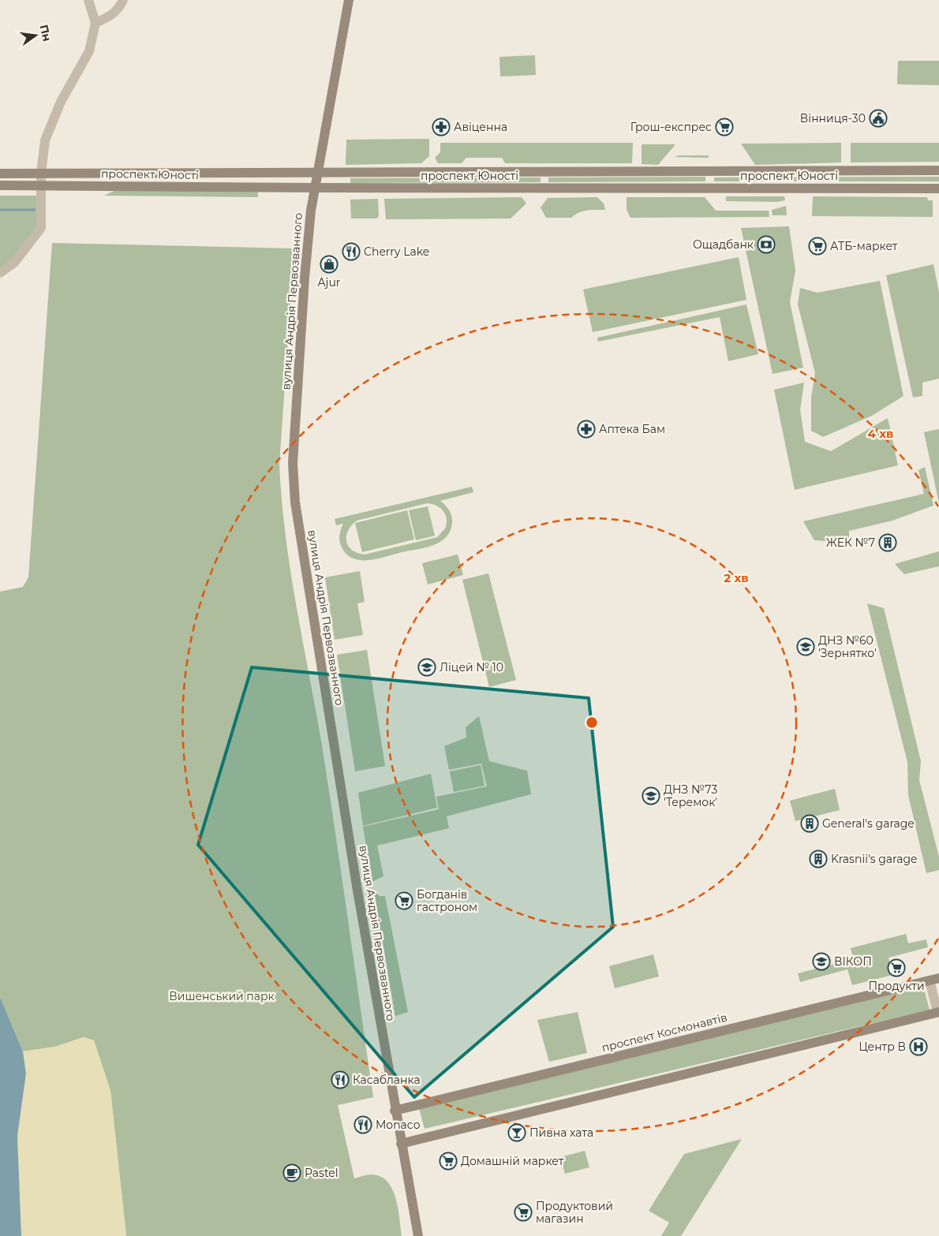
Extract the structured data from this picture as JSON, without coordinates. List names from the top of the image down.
{
  "streets": {
    "street": ["проспект Юності", "вулиця Андрія Первозванного", "проспект Космонавтів"]
  },
  "crossings": [
    ["проспект Юності", "вулиця Андрія Первозванного"],
    ["вулиця Андрія Первозванного", "проспект Космонавтів"]
  ],
  "parks": ["Вишенський парк"],
  "places": {
    "public building": ["Вінниця-30"],
    "pharmacy": ["Авіценна", "Аптека Бам"],
    "supermarket": [
      "Грош-експрес",
      "АТБ-маркет",
      "Богданів гастроном",
      "Продукти",
      "Домашній маркет",
      "Продуктовий магазин"
    ],
    "bank": ["Ощадбанк"],
    "restaurant": ["Cherry Lake", "Касабланка", "Monaco"],
    "shop": ["Ajur"],
    "building": ["ЖЕК №7", "General's garage", "Krasnii's garage"],
    "school or university": [
      "ДНЗ №60 'Зернятко'",
      "Ліцей № 10",
      "ДНЗ №73 'Теремок'",
      "ВІКОП"
    ],
    "hospital": ["Центр В"],
    "bar": ["Пивна хата"],
    "cafe": ["Pastel"]
  },
  "north": "right",
  "rings": ["4 хв", "2 хв"]
}
